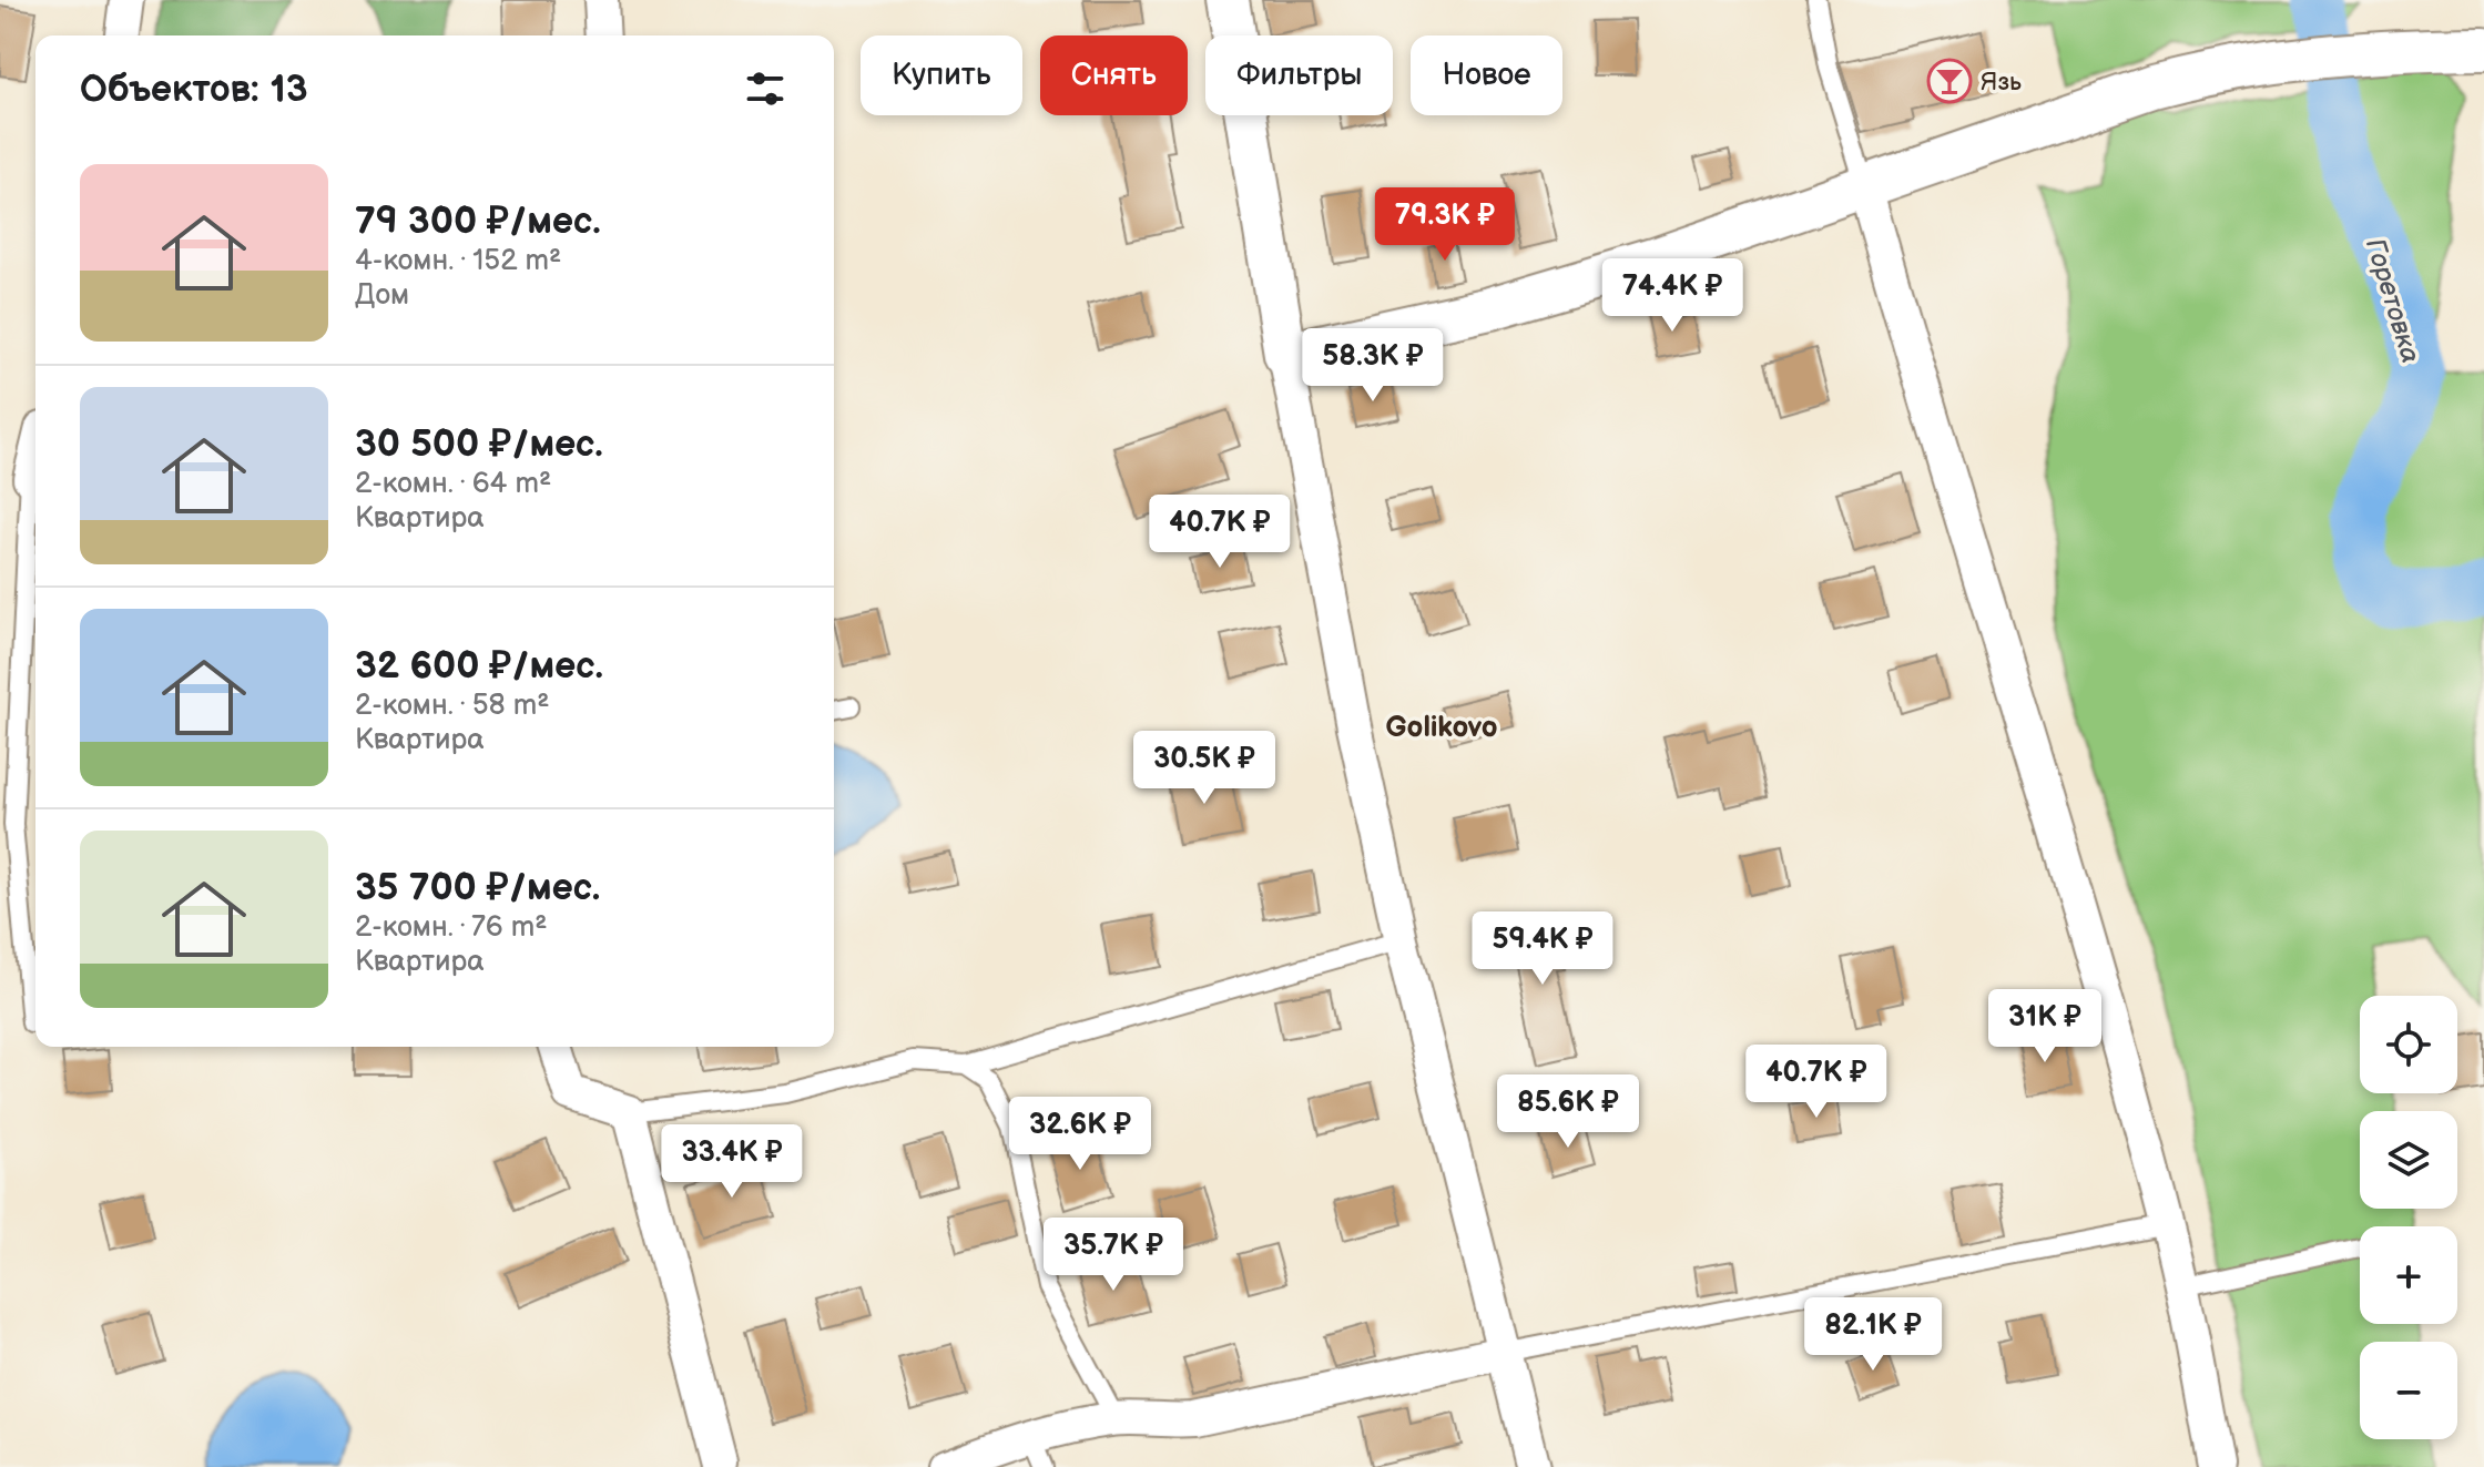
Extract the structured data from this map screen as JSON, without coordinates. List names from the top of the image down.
{
  "districts": ["Golikovo"],
  "water": ["Горетовка"],
  "places": {
    "bar": ["Язь"]
  },
  "page": {
    "chip": [
      "Купить",
      "Снять",
      "Фильтры",
      "Новое"
    ],
    "heading": "Объектов: 13",
    "list": [
      {
        "name": "79 300 ₽/мес.",
        "note": "4-комн. · 152 m² · Дом"
      },
      {
        "name": "30 500 ₽/мес.",
        "note": "2-комн. · 64 m² · Квартира"
      },
      {
        "name": "32 600 ₽/мес.",
        "note": "2-комн. · 58 m² · Квартира"
      },
      {
        "name": "35 700 ₽/мес.",
        "note": "2-комн. · 76 m² · Квартира"
      }
    ],
    "price": [
      "79.3K ₽",
      "74.4K ₽",
      "58.3K ₽",
      "40.7K ₽",
      "30.5K ₽",
      "59.4K ₽",
      "31K ₽",
      "40.7K ₽",
      "85.6K ₽",
      "32.6K ₽",
      "33.4K ₽",
      "35.7K ₽",
      "82.1K ₽"
    ],
    "map_buttons": ["+", "−"]
  }
}
